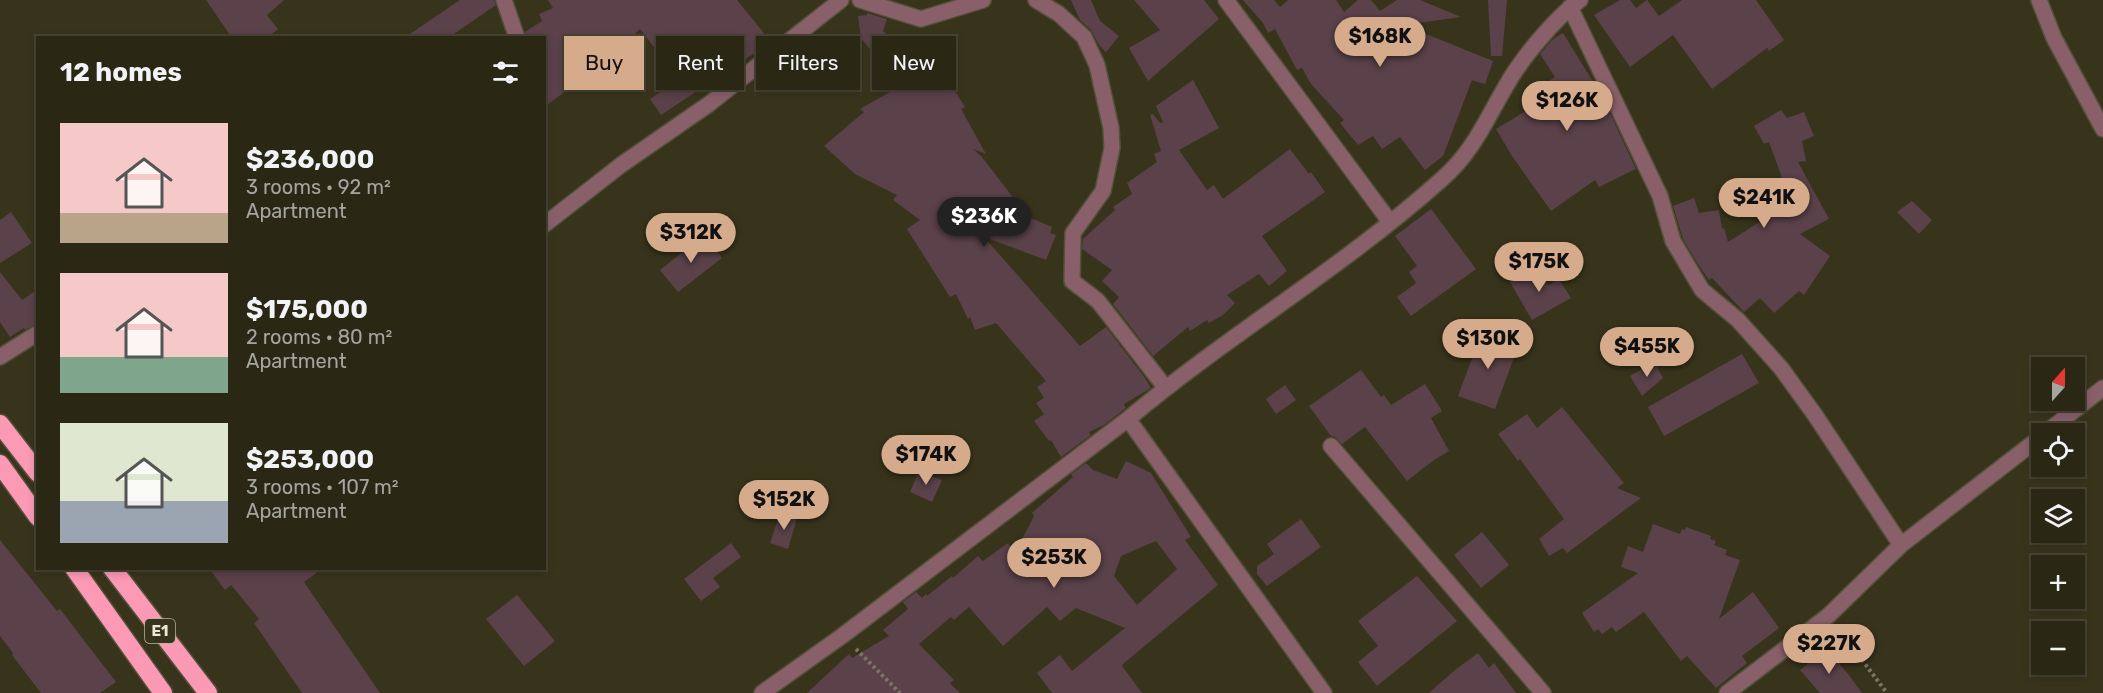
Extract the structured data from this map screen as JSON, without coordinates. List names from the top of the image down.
{
  "streets": {
    "highway": ["E1"]
  },
  "north": "top",
  "page": {
    "price": [
      "$168K",
      "$126K",
      "$241K",
      "$236K",
      "$312K",
      "$175K",
      "$130K",
      "$455K",
      "$174K",
      "$152K",
      "$253K",
      "$227K"
    ],
    "chip": [
      "Buy",
      "Rent",
      "Filters",
      "New"
    ],
    "heading": "12 homes",
    "list": [
      {
        "name": "$236,000",
        "note": "3 rooms · 92 m² · Apartment"
      },
      {
        "name": "$175,000",
        "note": "2 rooms · 80 m² · Apartment"
      },
      {
        "name": "$253,000",
        "note": "3 rooms · 107 m² · Apartment"
      }
    ],
    "map_buttons": ["+", "−"]
  }
}
